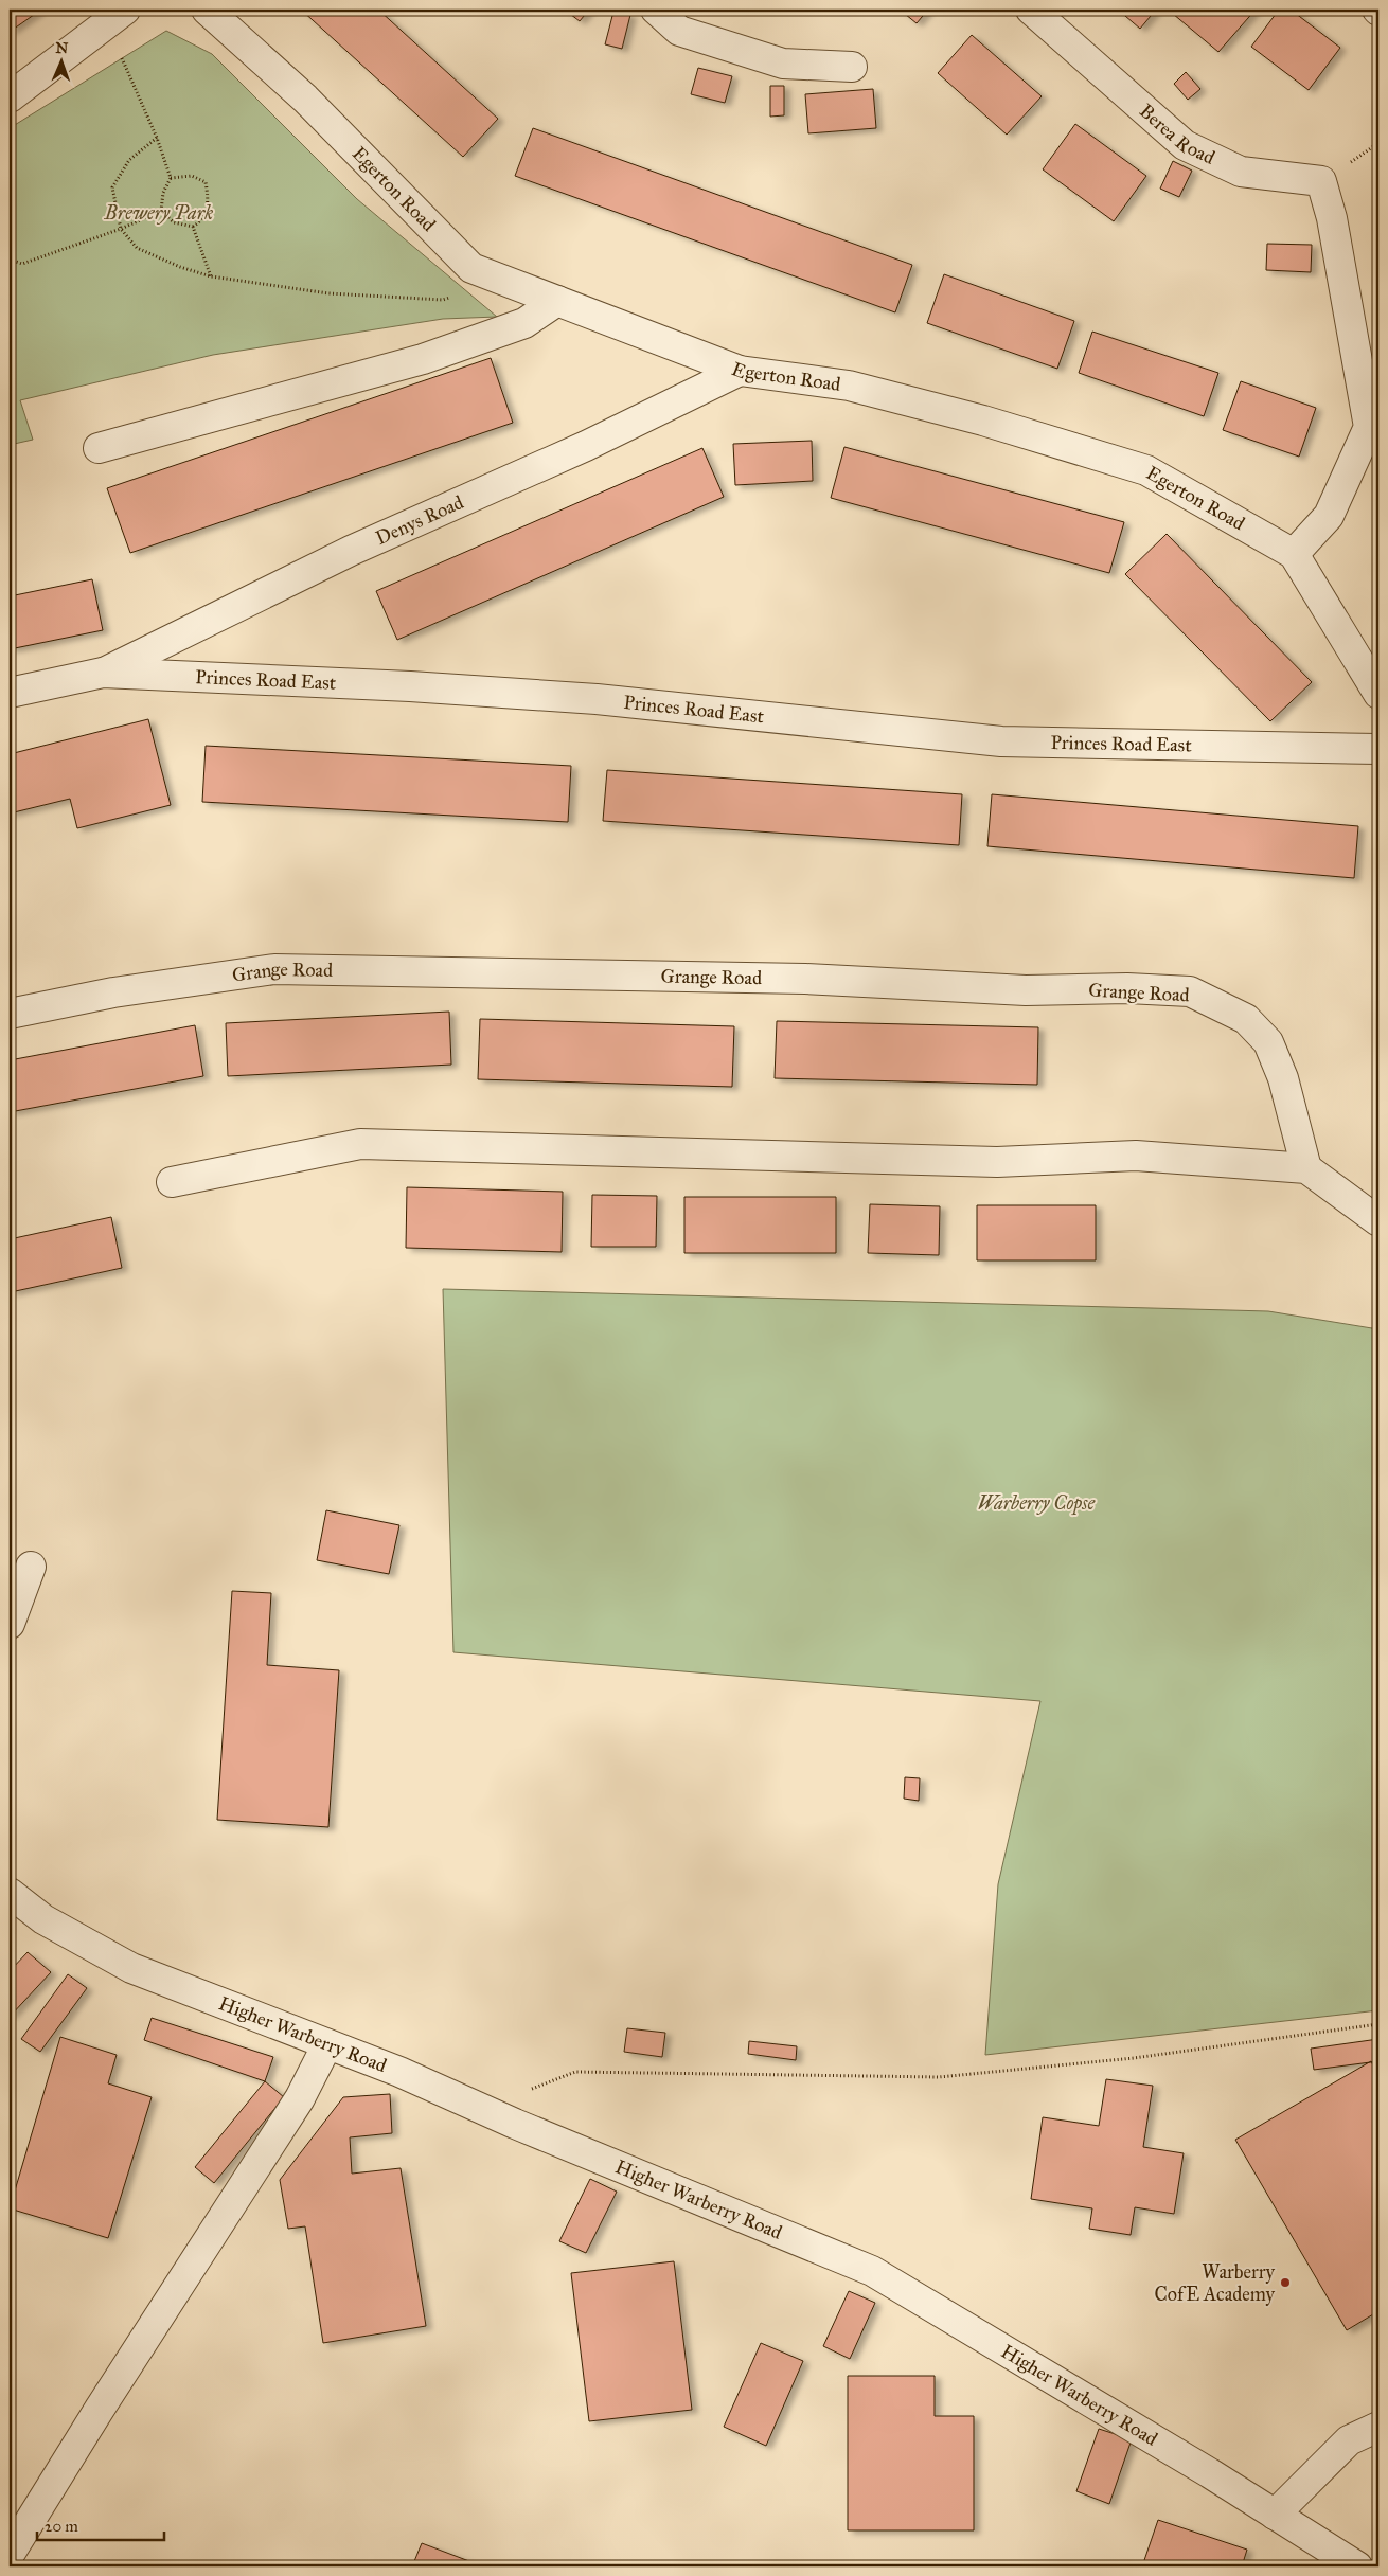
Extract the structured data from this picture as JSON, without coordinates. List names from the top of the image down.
{
  "streets": {
    "street": [
      "Berea Road",
      "Egerton Road",
      "Denys Road",
      "Princes Road East",
      "Grange Road",
      "Higher Warberry Road"
    ]
  },
  "crossings": [
    ["Berea Road", "Egerton Road"],
    ["Egerton Road", "Denys Road"],
    ["Denys Road", "Princes Road East"]
  ],
  "parks": ["Brewery Park", "Warberry Copse"],
  "places": ["Warberry CofE Academy"],
  "scale_bar": "20 m",
  "north": "top"
}
